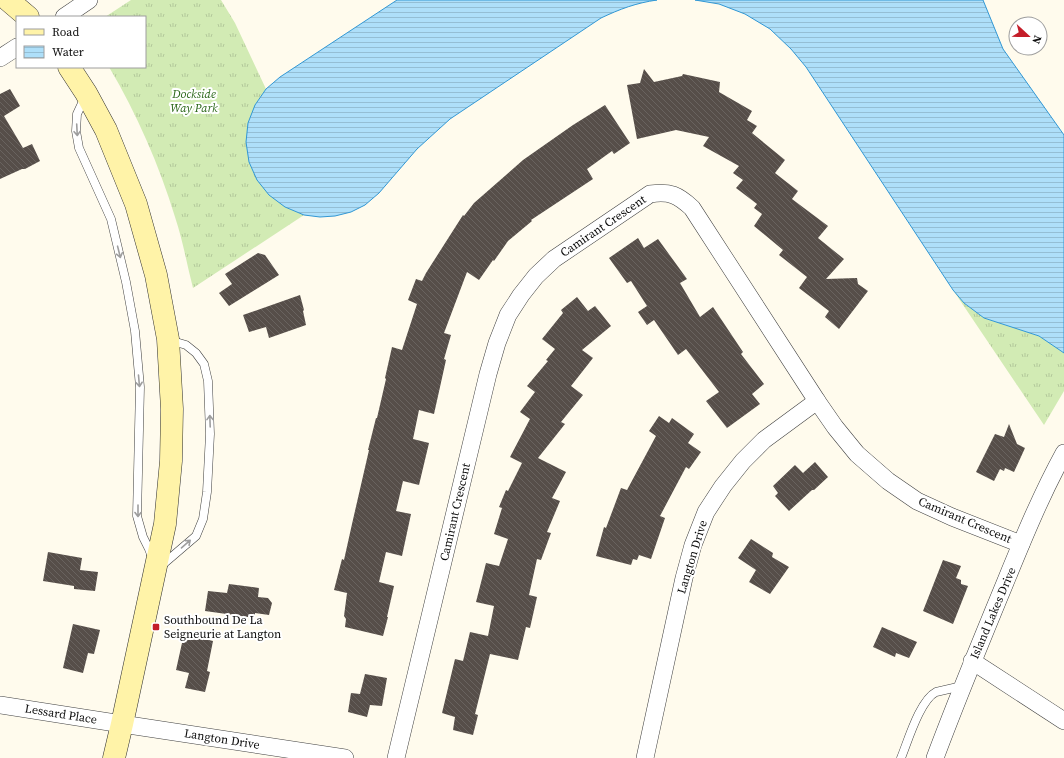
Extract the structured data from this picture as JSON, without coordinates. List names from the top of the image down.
{
  "streets": {
    "street": [
      "Camirant Crescent",
      "Langton Drive",
      "Island Lakes Drive",
      "Lessard Place"
    ]
  },
  "crossings": [
    ["Camirant Crescent", "Langton Drive"],
    ["Camirant Crescent", "Island Lakes Drive"],
    ["Langton Drive", "Lessard Place"]
  ],
  "parks": ["Dockside Way Park"],
  "places": {
    "transit": ["Southbound De La Seigneurie at Langton"]
  },
  "legend": ["Road", "Water"],
  "north": "right"
}
